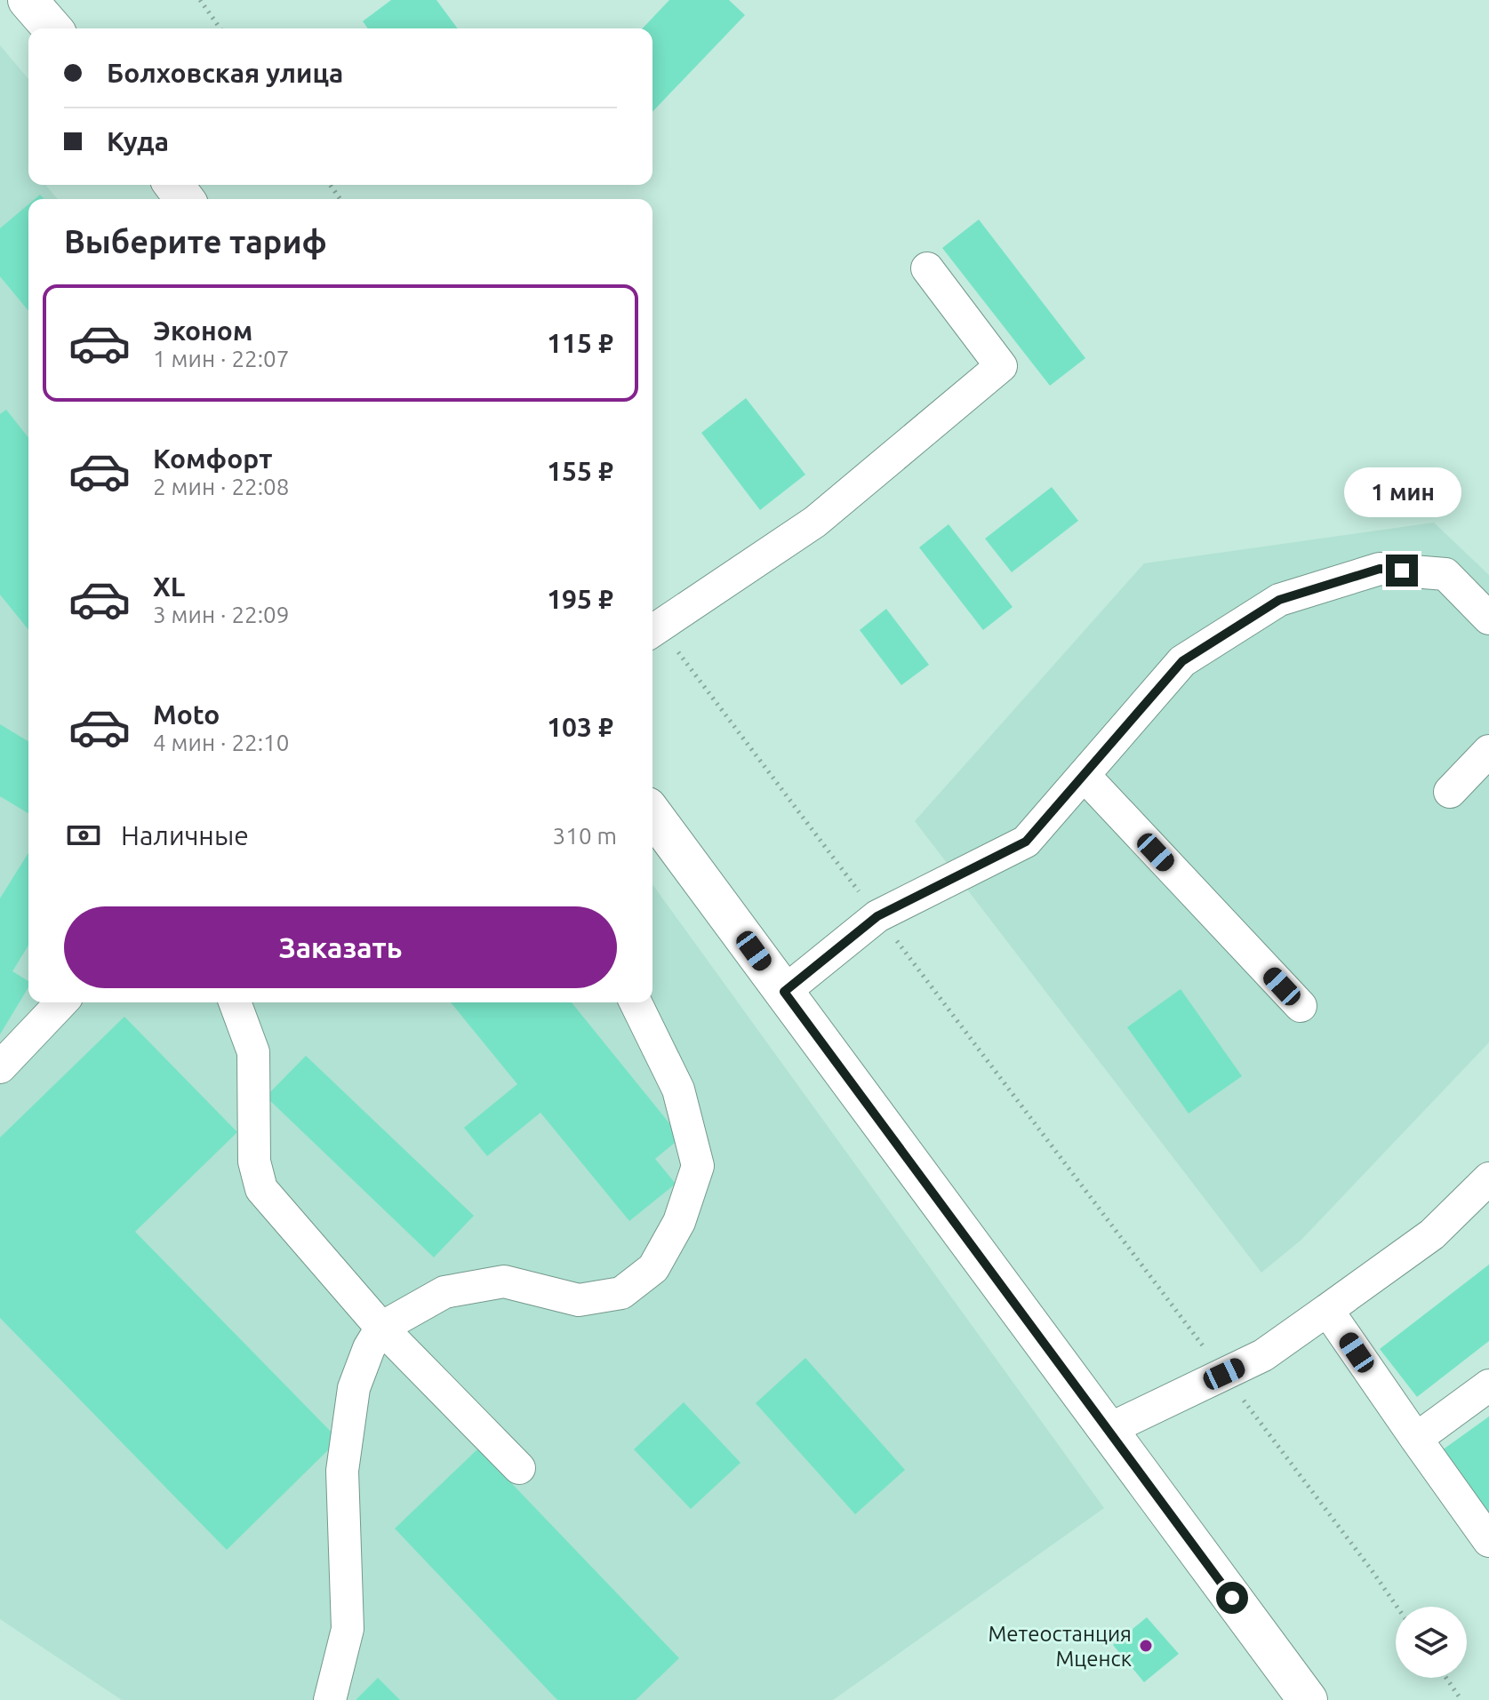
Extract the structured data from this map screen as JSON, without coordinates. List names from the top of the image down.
{
  "places": ["Метеостанция Мценск"],
  "page": {
    "banner": ["Болховская улица", "Куда"],
    "heading": "Выберите тариф",
    "list": [
      {
        "name": "Эконом",
        "note": "1 мин · 22:07",
        "value": "115 ₽"
      },
      {
        "name": "Комфорт",
        "note": "2 мин · 22:08",
        "value": "155 ₽"
      },
      {
        "name": "XL",
        "note": "3 мин · 22:09",
        "value": "195 ₽"
      },
      {
        "name": "Moto",
        "note": "4 мин · 22:10",
        "value": "103 ₽"
      }
    ],
    "bubble": "1 мин",
    "pay": ["Наличные", "310 m"],
    "buttons": "Заказать"
  }
}
